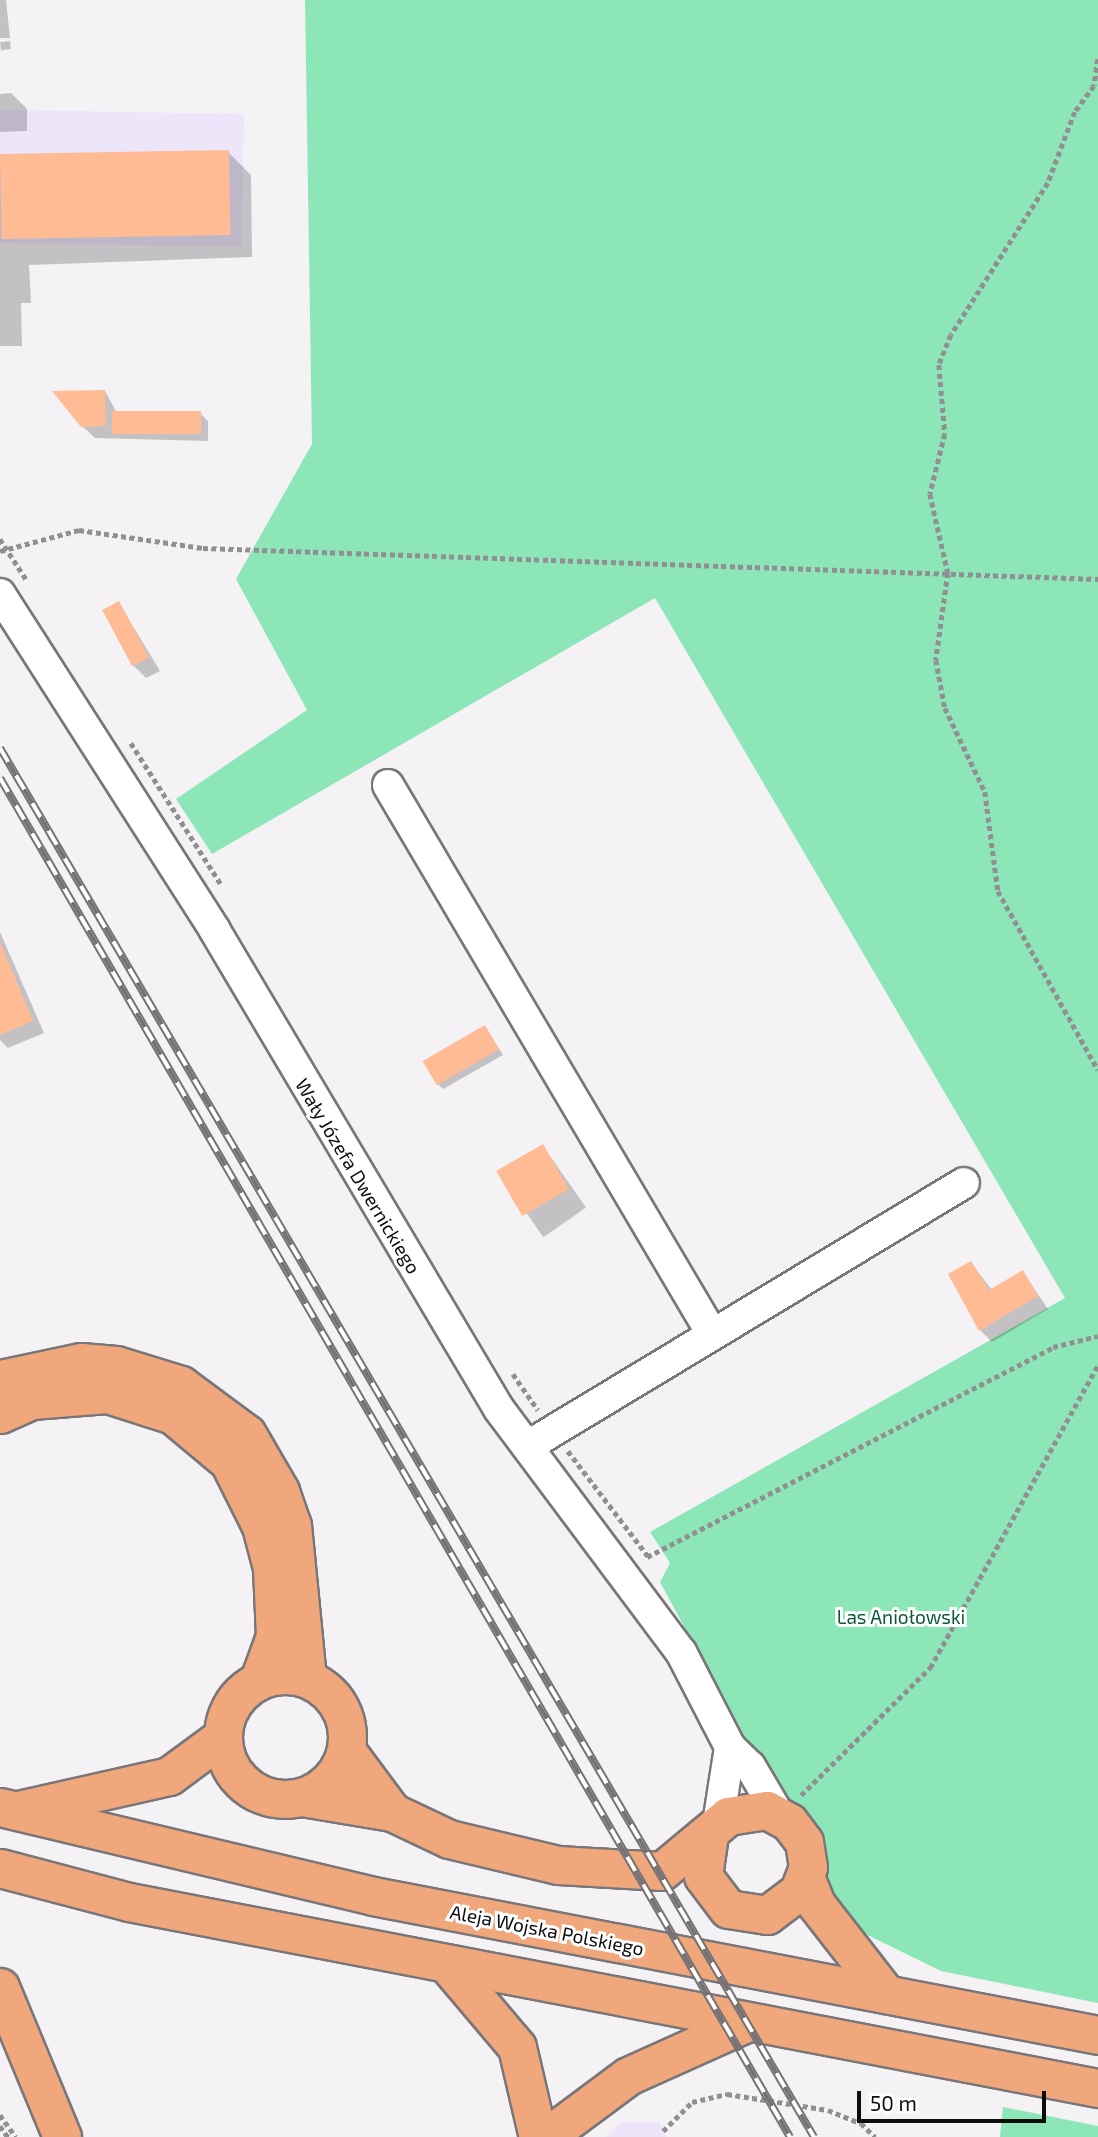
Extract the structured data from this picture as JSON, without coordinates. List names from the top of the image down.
{
  "streets": {
    "main road": ["Aleja Wojska Polskiego"],
    "street": ["Wały Józefa Dwernickiego"]
  },
  "parks": ["Las Aniołowski"],
  "scale_bar": "50 m"
}
